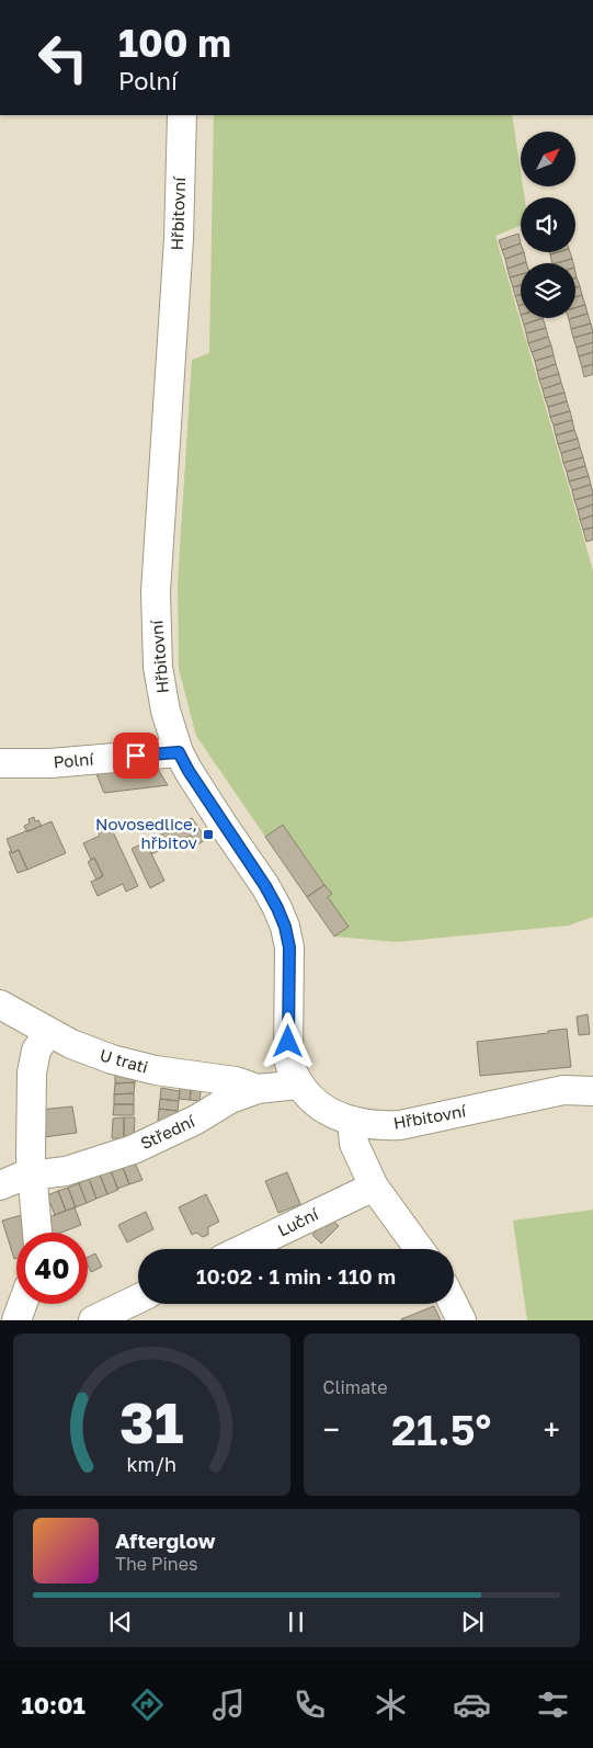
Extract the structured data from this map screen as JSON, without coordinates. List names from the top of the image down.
{
  "streets": {
    "street": [
      "Hřbitovní",
      "Polní",
      "U trati",
      "Střední",
      "Luční"
    ]
  },
  "crossings": [
    ["Hřbitovní", "Polní"],
    ["Hřbitovní", "Střední"],
    ["U trati", "Střední"]
  ],
  "places": {
    "transit": ["Novosedlice, hřbitov"]
  },
  "north": "top right",
  "page": {
    "turn": ["100 m", "Polní"],
    "limit": "40",
    "trip": "10:02 · 1 min · 110 m",
    "tile": "Climate",
    "heat": ["−", "21.5°", "+"],
    "song": ["Afterglow", "The Pines"],
    "tabs": "10:01",
    "gauge": ["31", "km/h"]
  }
}
